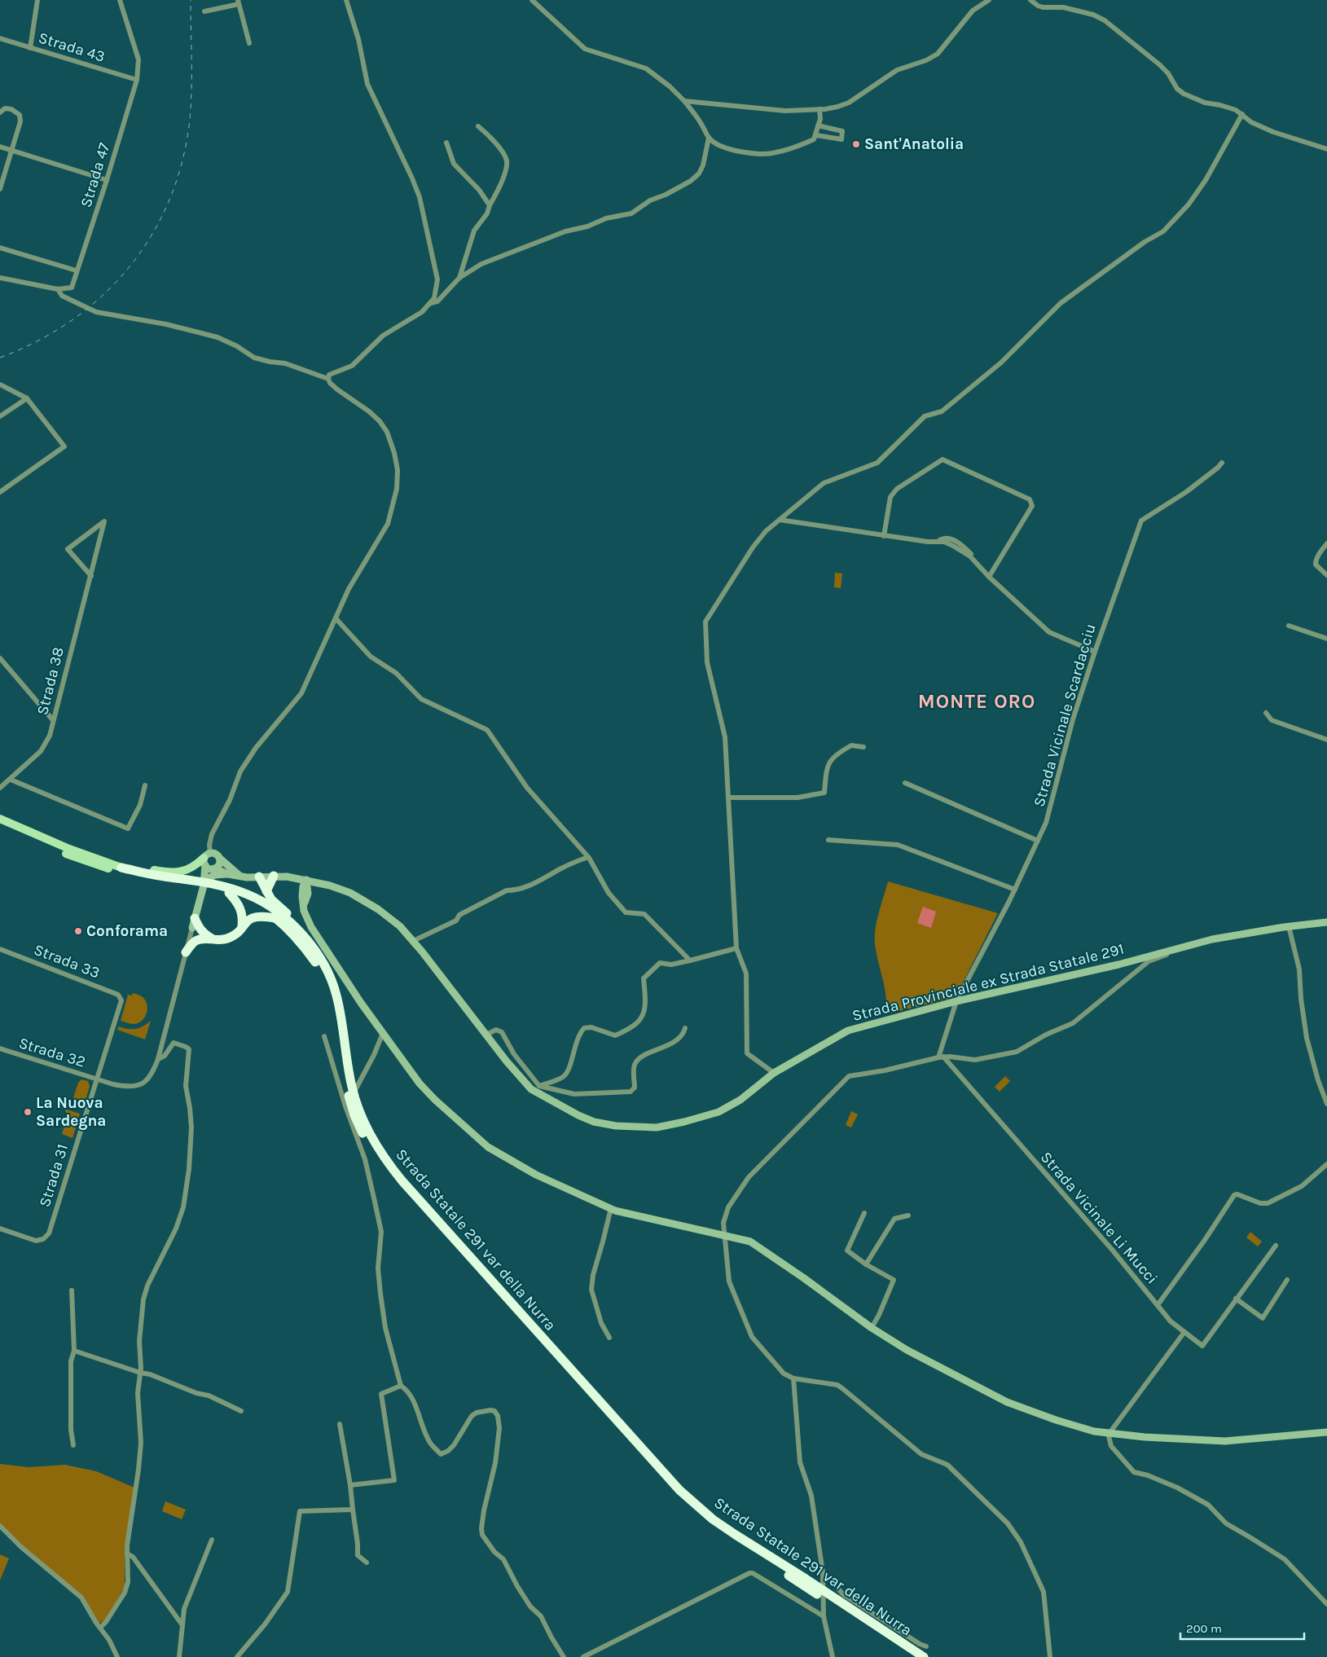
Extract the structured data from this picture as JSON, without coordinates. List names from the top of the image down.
{
  "streets": {
    "highway": ["Strada Statale 291 var della Nurra"],
    "street": [
      "Strada 43",
      "Strada 47",
      "Strada 38",
      "Strada Vicinale Scardacciu",
      "Strada 33",
      "Strada Provinciale ex Strada Statale 291",
      "Strada 32",
      "Strada 31",
      "Strada Vicinale Li Mucci"
    ]
  },
  "crossings": [
    ["Strada 43", "Strada 47"],
    ["Strada Vicinale Scardacciu", "Strada Provinciale ex Strada Statale 291"],
    ["Strada Vicinale Scardacciu", "Strada Vicinale Li Mucci"],
    ["Strada 33", "Strada 31"],
    ["Strada 32", "Strada 31"]
  ],
  "districts": ["MONTE ORO"],
  "places": ["Sant'Anatolia", "Conforama", "La Nuova Sardegna"],
  "scale_bar": "200 m"
}
